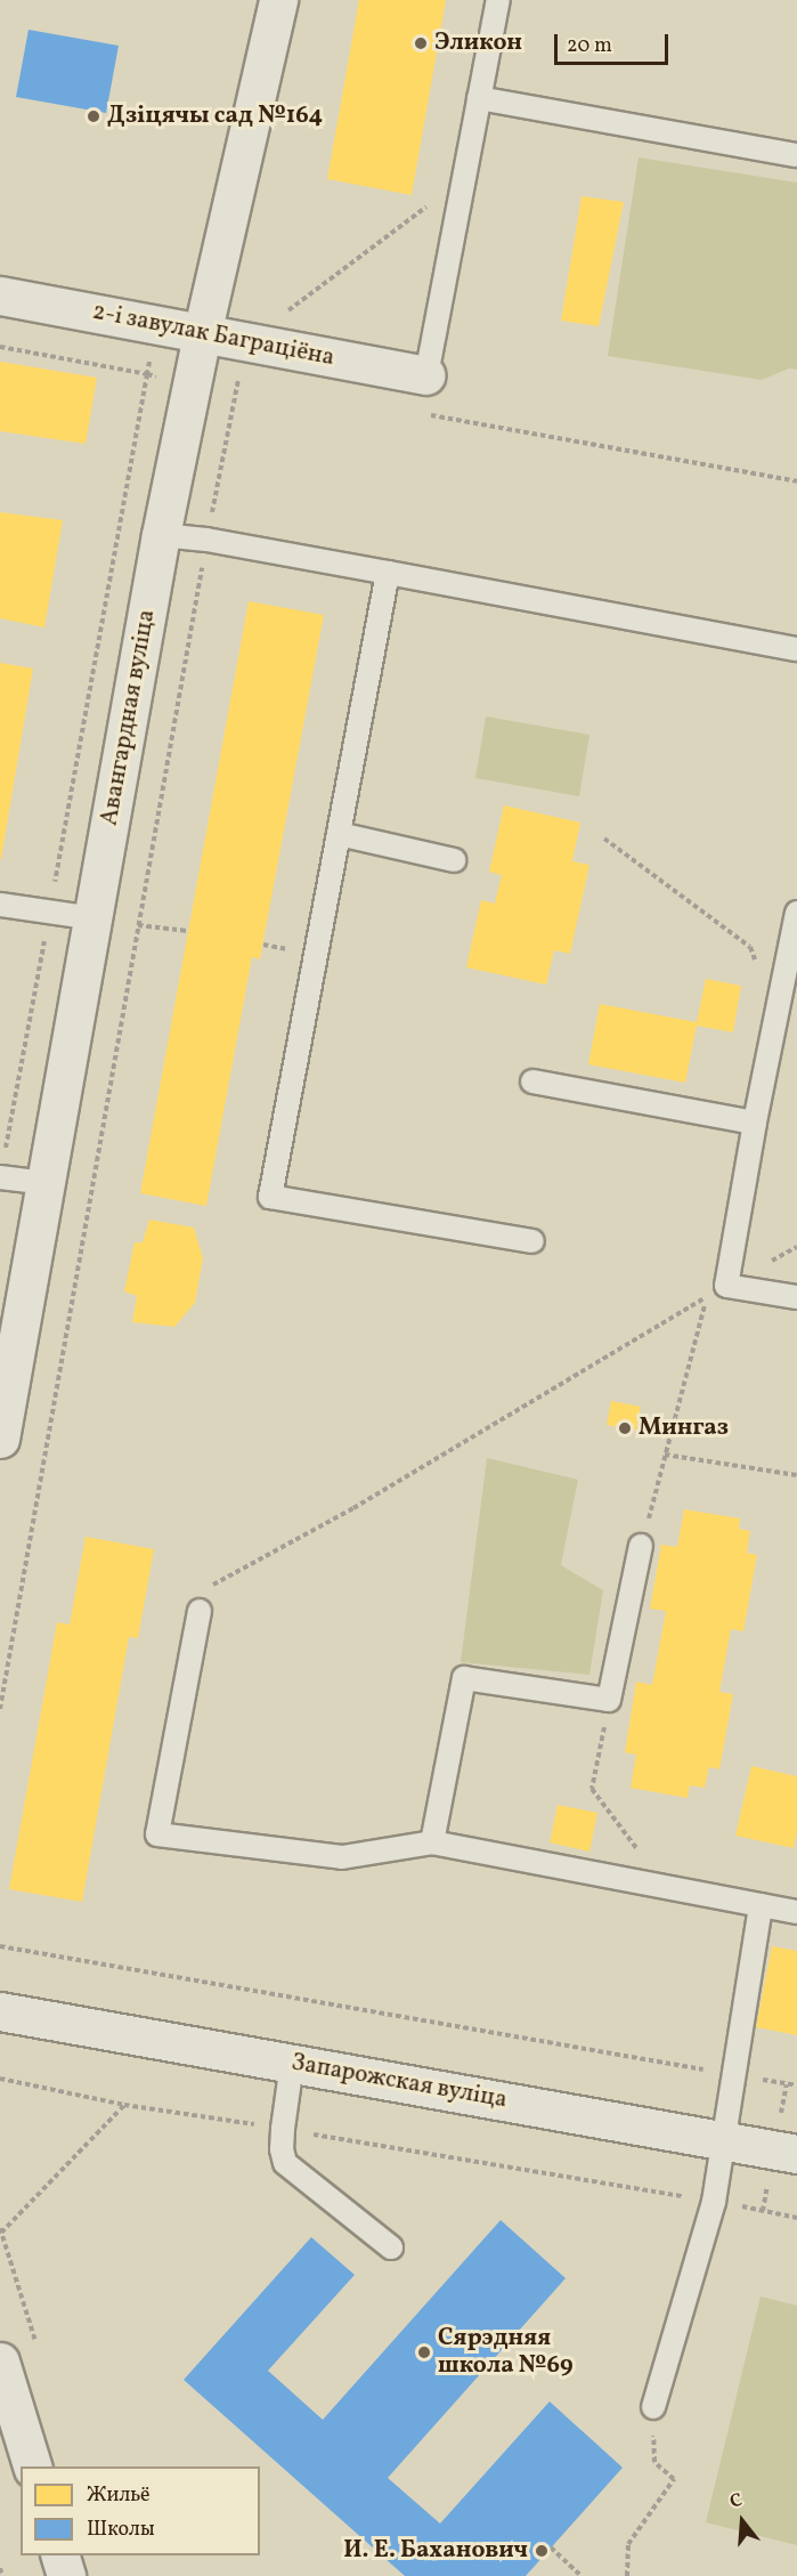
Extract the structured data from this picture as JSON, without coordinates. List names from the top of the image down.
{
  "streets": {
    "street": ["2-і завулак Баграціёна", "Авангардная вуліца", "Запарожская вуліца"]
  },
  "crossings": [
    ["2-і завулак Баграціёна", "Авангардная вуліца"]
  ],
  "places": [
    "Эликон",
    "Дзіцячы сад №164",
    "Мингаз",
    "Сярэдняя школа №69",
    "И. Е. Баханович"
  ],
  "legend": ["Жильё", "Школы"],
  "scale_bar": "20 m",
  "north": "top"
}
